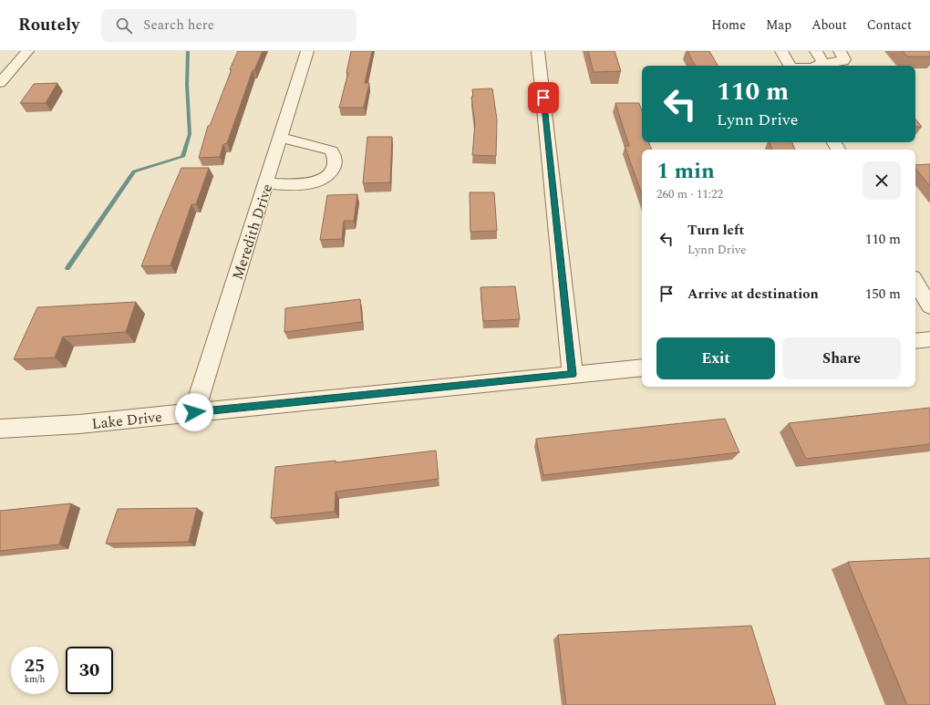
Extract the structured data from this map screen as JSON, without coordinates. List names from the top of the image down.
{
  "streets": {
    "street": ["Meredith Drive", "Lake Drive"]
  },
  "crossings": [
    ["Meredith Drive", "Lake Drive"]
  ],
  "page": {
    "header": "Routely",
    "search": "Search here",
    "nav": [
      "Home",
      "Map",
      "About",
      "Contact"
    ],
    "turn": ["110 m", "Lynn Drive"],
    "heading": ["1 min", "260 m · 11:22"],
    "list": [
      {
        "name": "Turn left",
        "note": "Lynn Drive",
        "value": "110 m"
      },
      {
        "name": "Arrive at destination",
        "value": "150 m"
      }
    ],
    "buttons": ["Exit", "Share"],
    "speed": "25 km/h",
    "limit": "30"
  }
}
